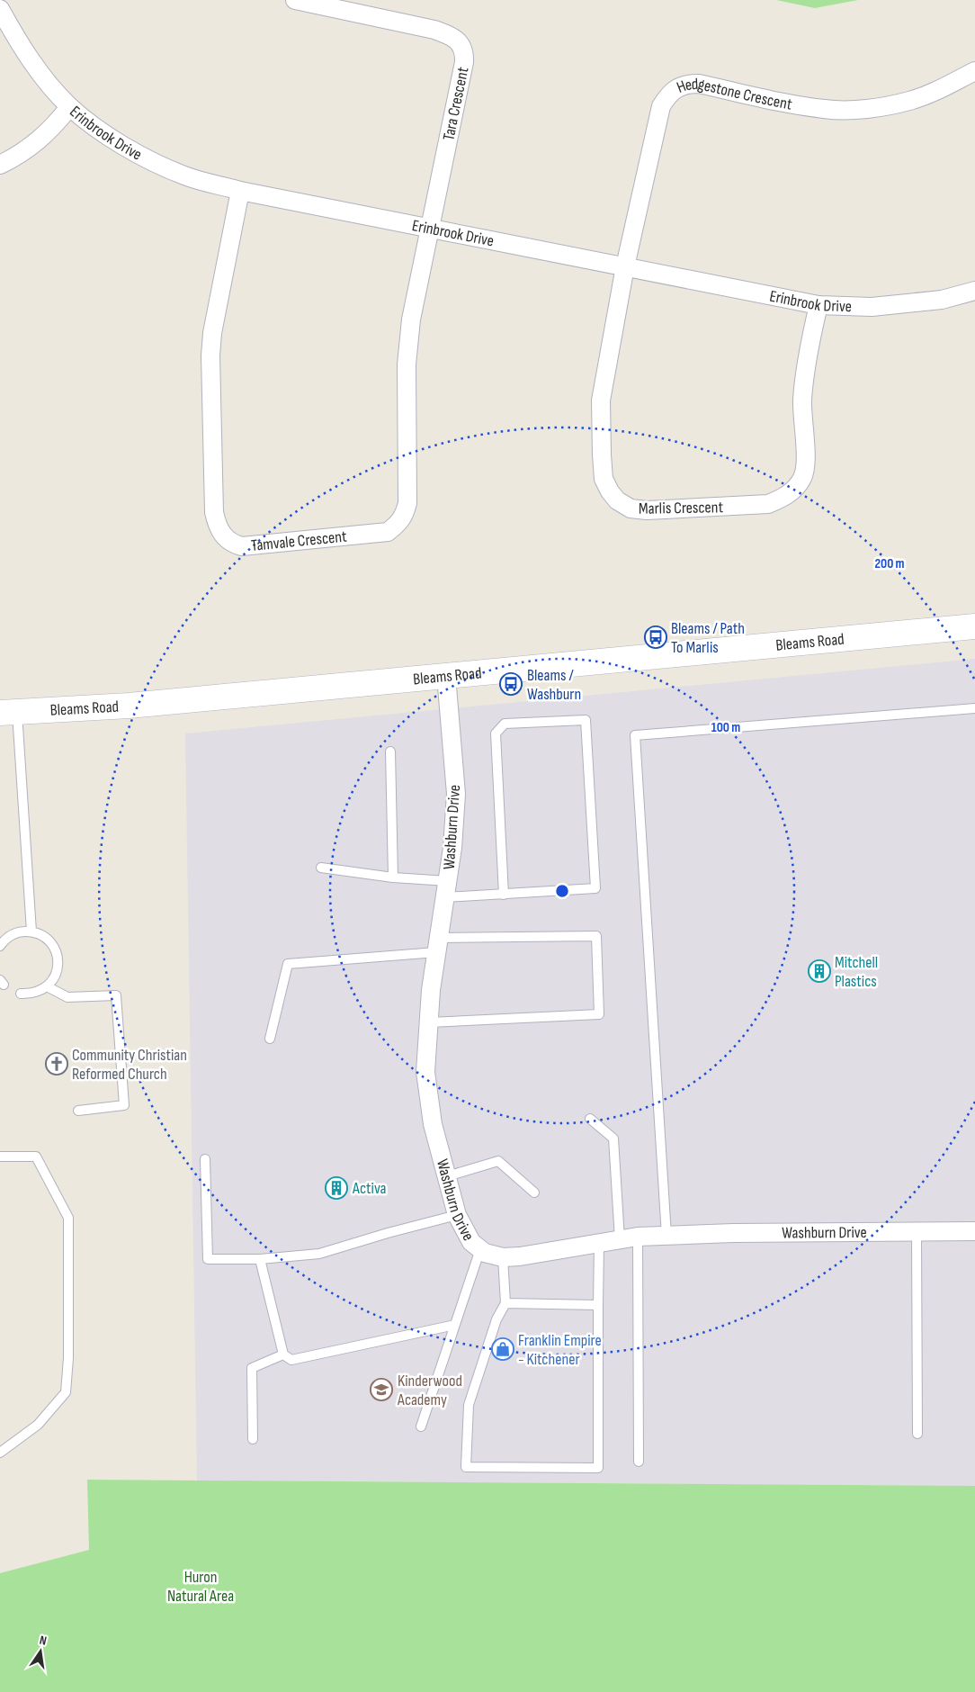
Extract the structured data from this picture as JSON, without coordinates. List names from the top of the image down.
{
  "streets": {
    "main road": ["Bleams Road"],
    "street": [
      "Hedgestone Crescent",
      "Tara Crescent",
      "Erinbrook Drive",
      "Marlis Crescent",
      "Tamvale Crescent",
      "Washburn Drive"
    ]
  },
  "crossings": [
    ["Hedgestone Crescent", "Erinbrook Drive"],
    ["Hedgestone Crescent", "Marlis Crescent"],
    ["Tara Crescent", "Erinbrook Drive"],
    ["Tara Crescent", "Tamvale Crescent"],
    ["Erinbrook Drive", "Marlis Crescent"],
    ["Erinbrook Drive", "Tamvale Crescent"],
    ["Bleams Road", "Washburn Drive"]
  ],
  "parks": ["Huron Natural Area"],
  "places": {
    "bus stop": ["Bleams / Path To Marlis", "Bleams / Washburn"],
    "building": ["Mitchell Plastics", "Activa"],
    "church": ["Community Christian Reformed Church"],
    "shop": ["Franklin Empire - Kitchener"],
    "school or university": ["Kinderwood Academy"]
  },
  "north": "top",
  "rings": ["200 m", "100 m"]
}
